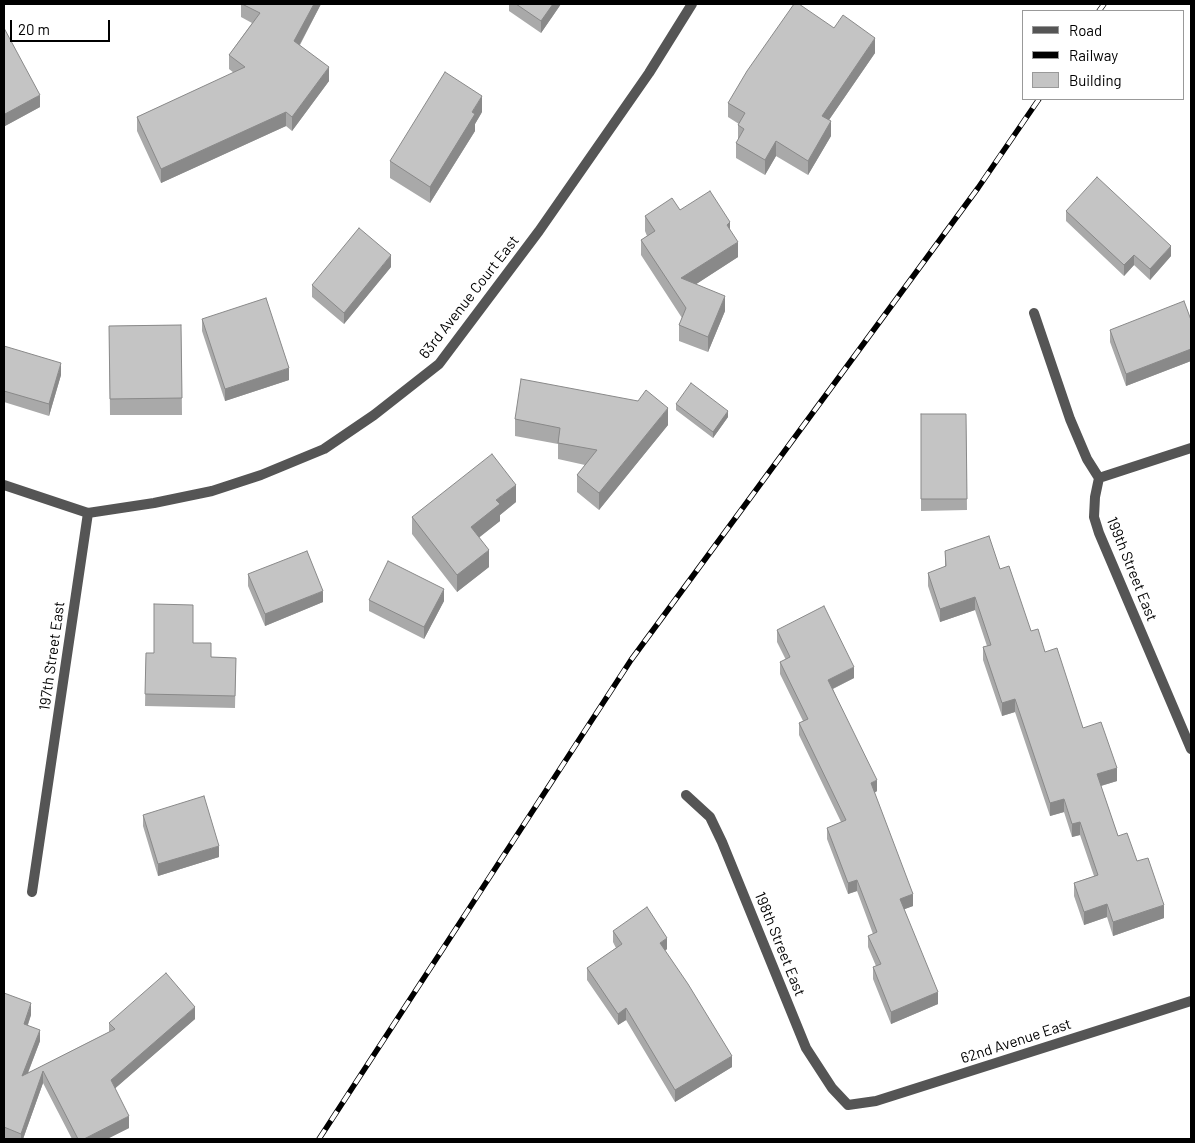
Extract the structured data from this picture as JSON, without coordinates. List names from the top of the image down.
{
  "streets": {
    "street": [
      "63rd Avenue Court East",
      "199th Street East",
      "197th Street East",
      "198th Street East",
      "62nd Avenue East"
    ]
  },
  "crossings": [
    ["63rd Avenue Court East", "197th Street East"],
    ["198th Street East", "62nd Avenue East"]
  ],
  "legend": ["Road", "Railway", "Building"],
  "scale_bar": "20 m"
}
